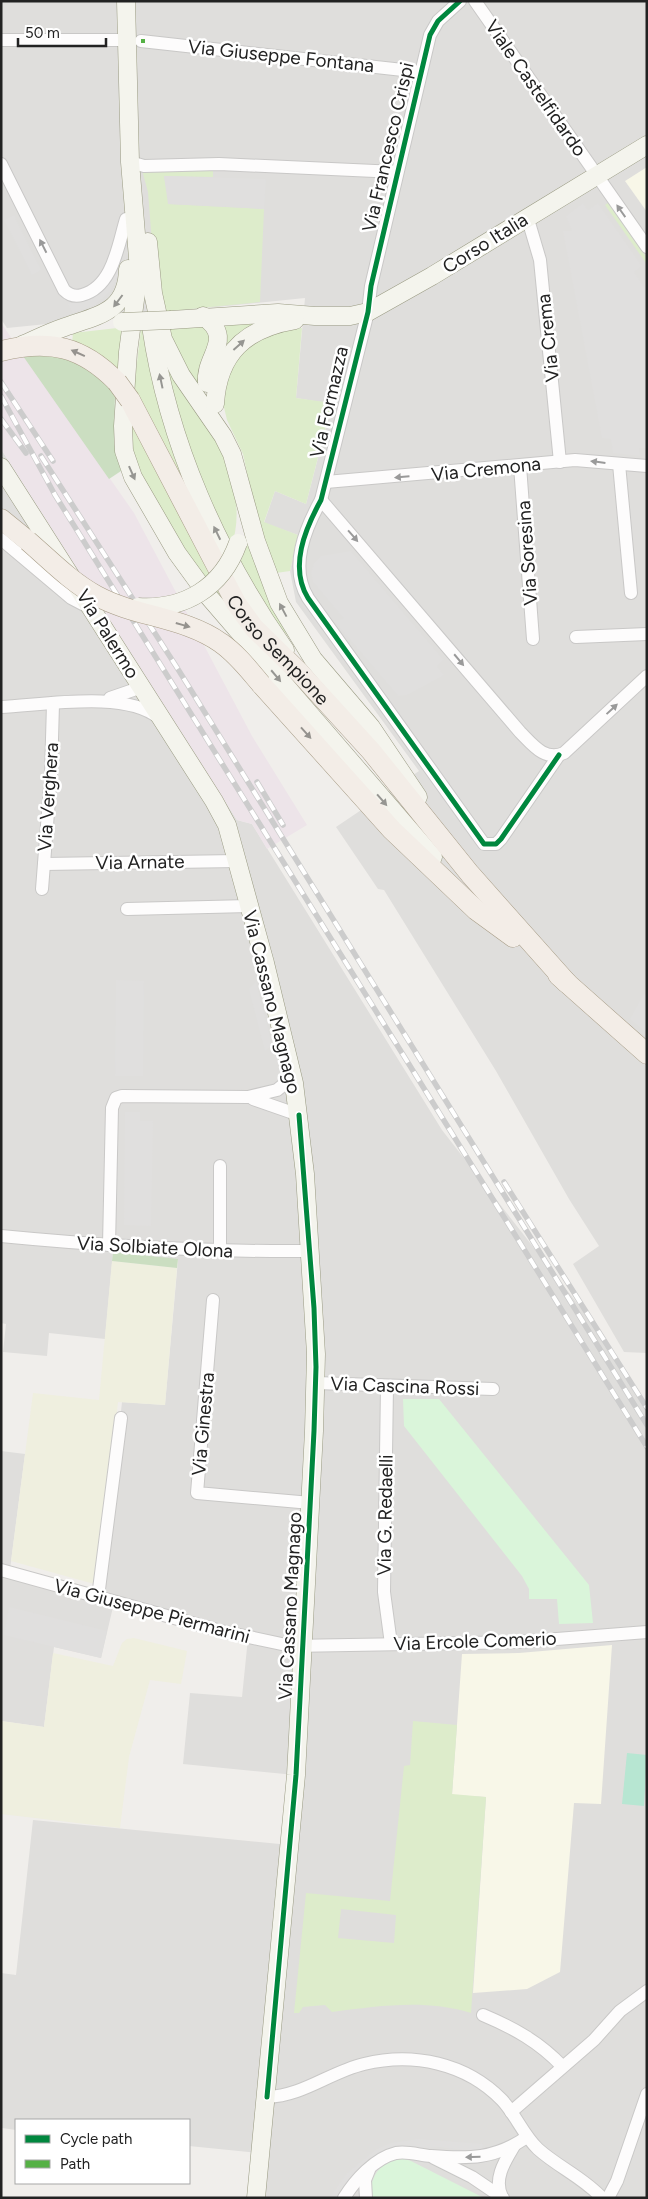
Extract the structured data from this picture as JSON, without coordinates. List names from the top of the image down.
{
  "streets": {
    "main road": [
      "Corso Italia",
      "Via Palermo",
      "Corso Sempione",
      "Via Cassano Magnago"
    ],
    "street": [
      "Via Giuseppe Fontana",
      "Viale Castelfidardo",
      "Via Francesco Crispi",
      "Via Crema",
      "Via Formazza",
      "Via Cremona",
      "Via Soresina",
      "Via Verghera",
      "Via Arnate",
      "Via Solbiate Olona",
      "Via Cascina Rossi",
      "Via Ginestra",
      "Via G. Redaelli",
      "Via Giuseppe Piermarini",
      "Via Ercole Comerio"
    ]
  },
  "crossings": [
    ["Via Giuseppe Fontana", "Via Francesco Crispi"],
    ["Viale Castelfidardo", "Corso Italia"],
    ["Via Francesco Crispi", "Corso Italia"],
    ["Via Francesco Crispi", "Via Formazza"],
    ["Corso Italia", "Via Crema"],
    ["Corso Italia", "Via Formazza"],
    ["Via Crema", "Via Cremona"],
    ["Via Formazza", "Via Cremona"],
    ["Via Cremona", "Via Soresina"],
    ["Via Palermo", "Via Cassano Magnago"],
    ["Via Verghera", "Via Arnate"],
    ["Via Arnate", "Via Cassano Magnago"],
    ["Via Cassano Magnago", "Via Solbiate Olona"],
    ["Via Cassano Magnago", "Via Cascina Rossi"],
    ["Via Cassano Magnago", "Via Ginestra"],
    ["Via Cassano Magnago", "Via Giuseppe Piermarini"],
    ["Via Cassano Magnago", "Via Ercole Comerio"],
    ["Via Cascina Rossi", "Via G. Redaelli"],
    ["Via G. Redaelli", "Via Ercole Comerio"],
    ["Via Giuseppe Piermarini", "Via Ercole Comerio"]
  ],
  "one_way": ["Via Cremona"],
  "legend": ["Cycle path", "Path"],
  "scale_bar": "50 m"
}
